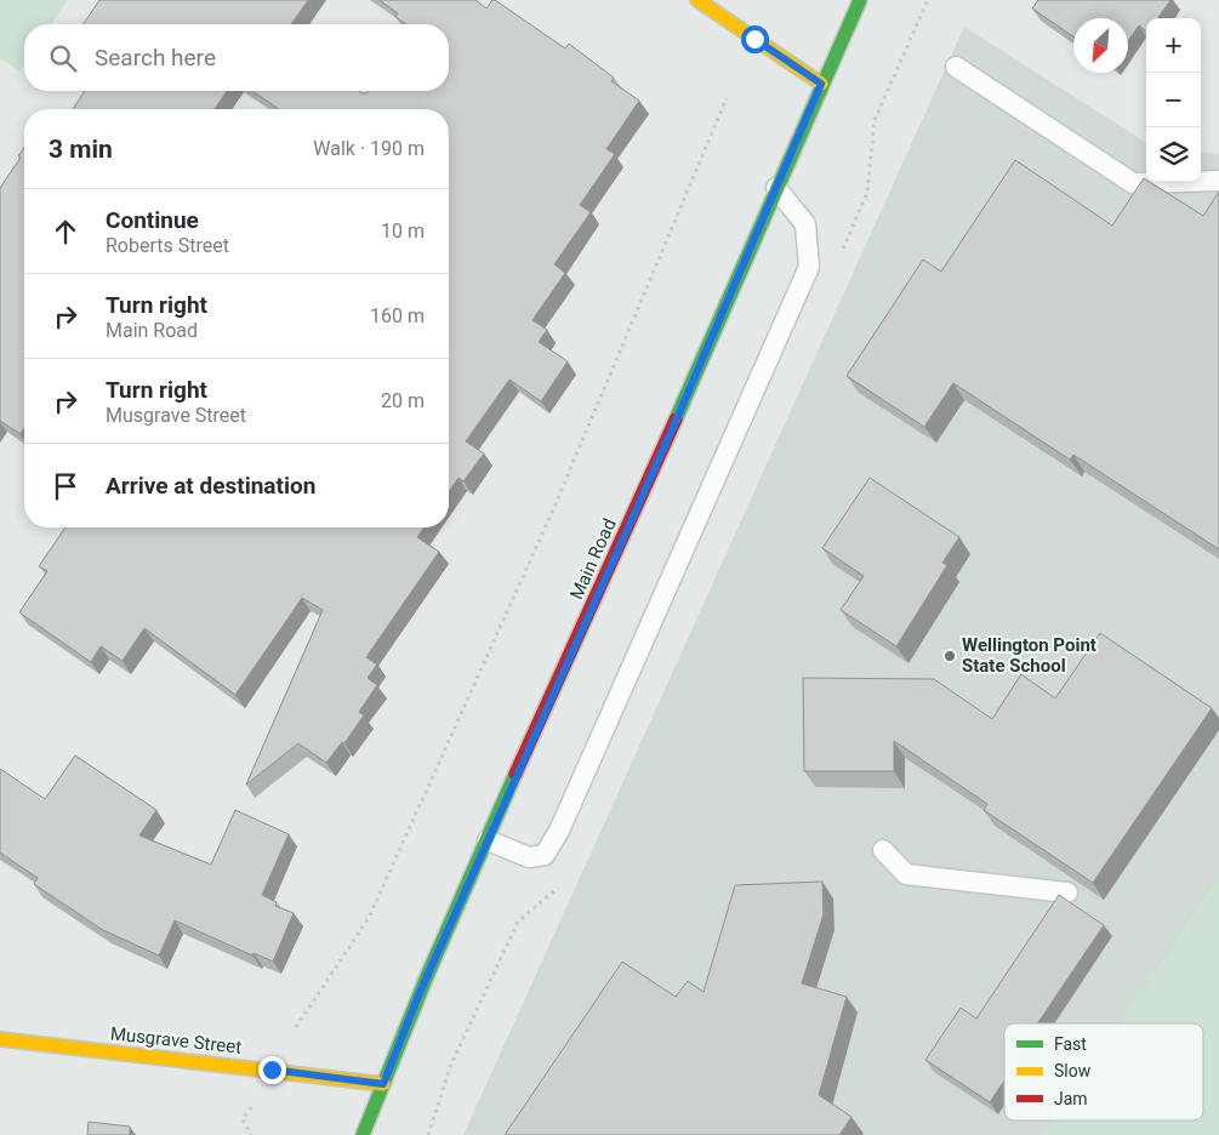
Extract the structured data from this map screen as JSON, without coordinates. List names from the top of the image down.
{
  "streets": {
    "main road": ["Main Road", "Musgrave Street"]
  },
  "crossings": [
    ["Main Road", "Musgrave Street"]
  ],
  "places": ["Wellington Point State School"],
  "legend": ["Fast", "Slow", "Jam"],
  "north": "bottom left",
  "page": {
    "map_buttons": ["+", "−"],
    "search": "Search here",
    "heading": ["3 min", "Walk · 190 m"],
    "list": [
      ["Continue", "Roberts Street", "10 m"],
      ["Turn right", "Main Road", "160 m"],
      ["Turn right", "Musgrave Street", "20 m"],
      "Arrive at destination"
    ]
  }
}
